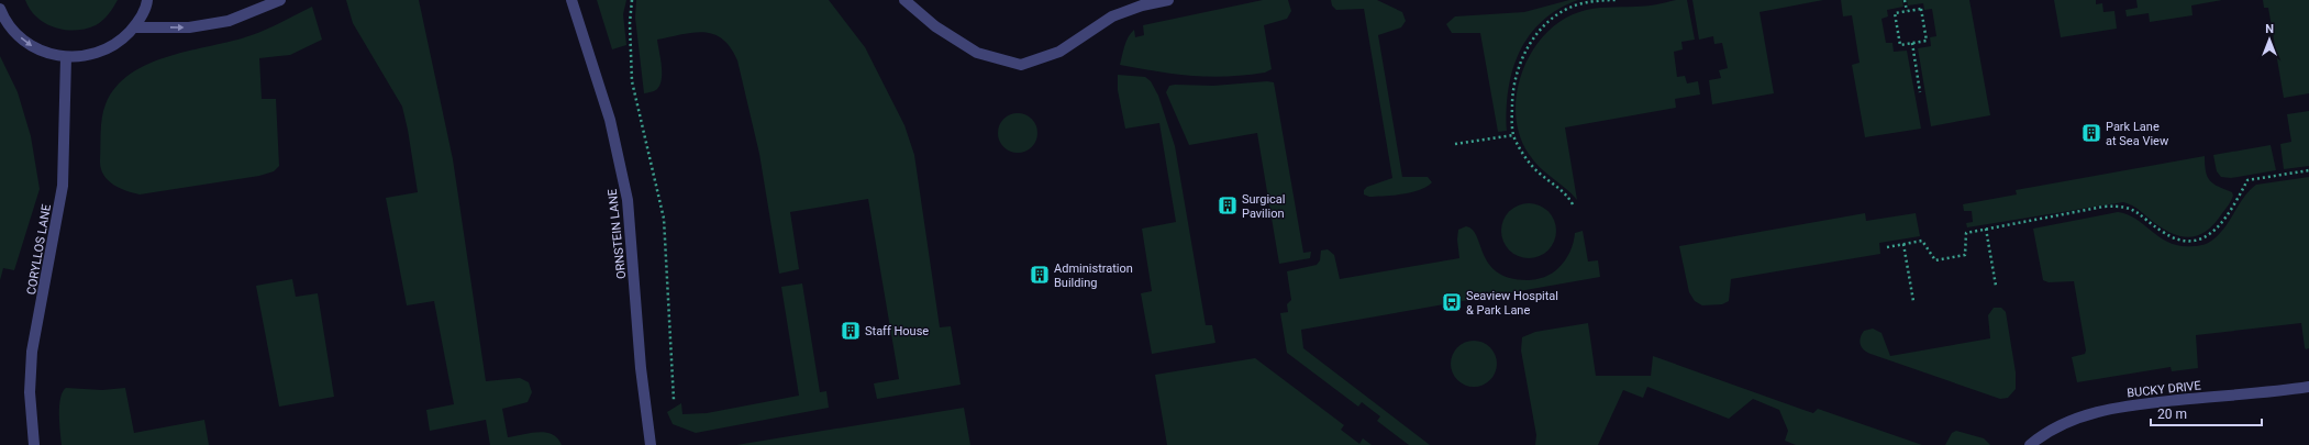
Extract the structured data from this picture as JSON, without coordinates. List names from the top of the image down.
{
  "streets": {
    "lane": ["ORNSTEIN LANE", "CORYLLOS LANE", "BUCKY DRIVE"]
  },
  "places": {
    "building": [
      "Park Lane at Sea View",
      "Surgical Pavilion",
      "Administration Building",
      "Staff House"
    ],
    "bus stop": ["Seaview Hospital & Park Lane"]
  },
  "scale_bar": "20 m",
  "north": "top"
}
